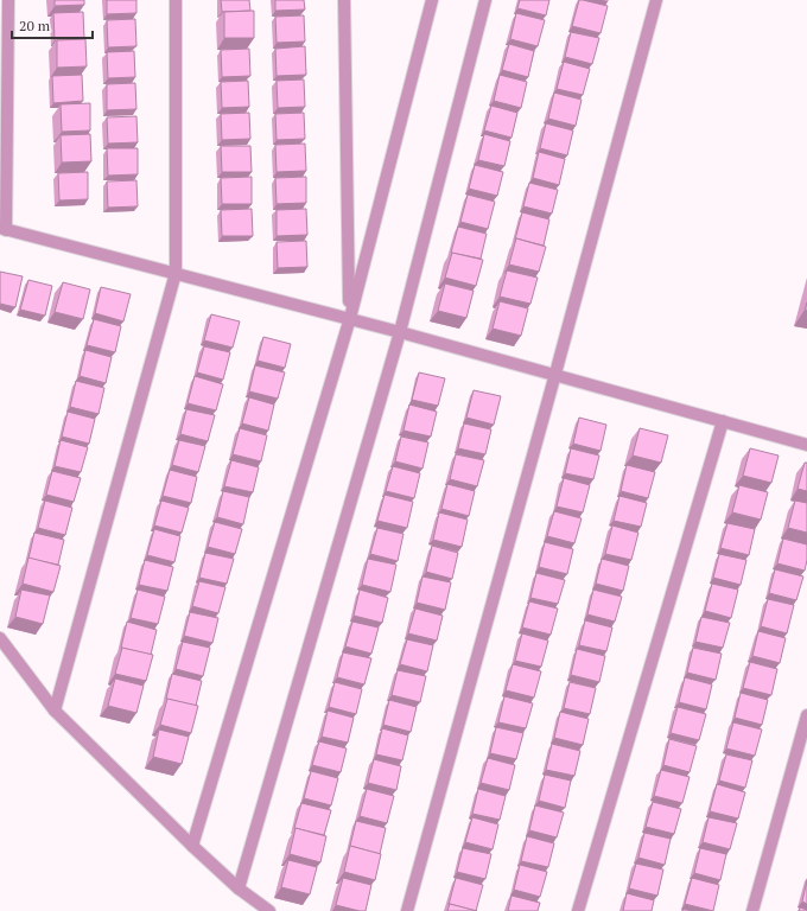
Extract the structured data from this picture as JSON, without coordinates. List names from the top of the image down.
{
  "scale_bar": "20 m"
}
